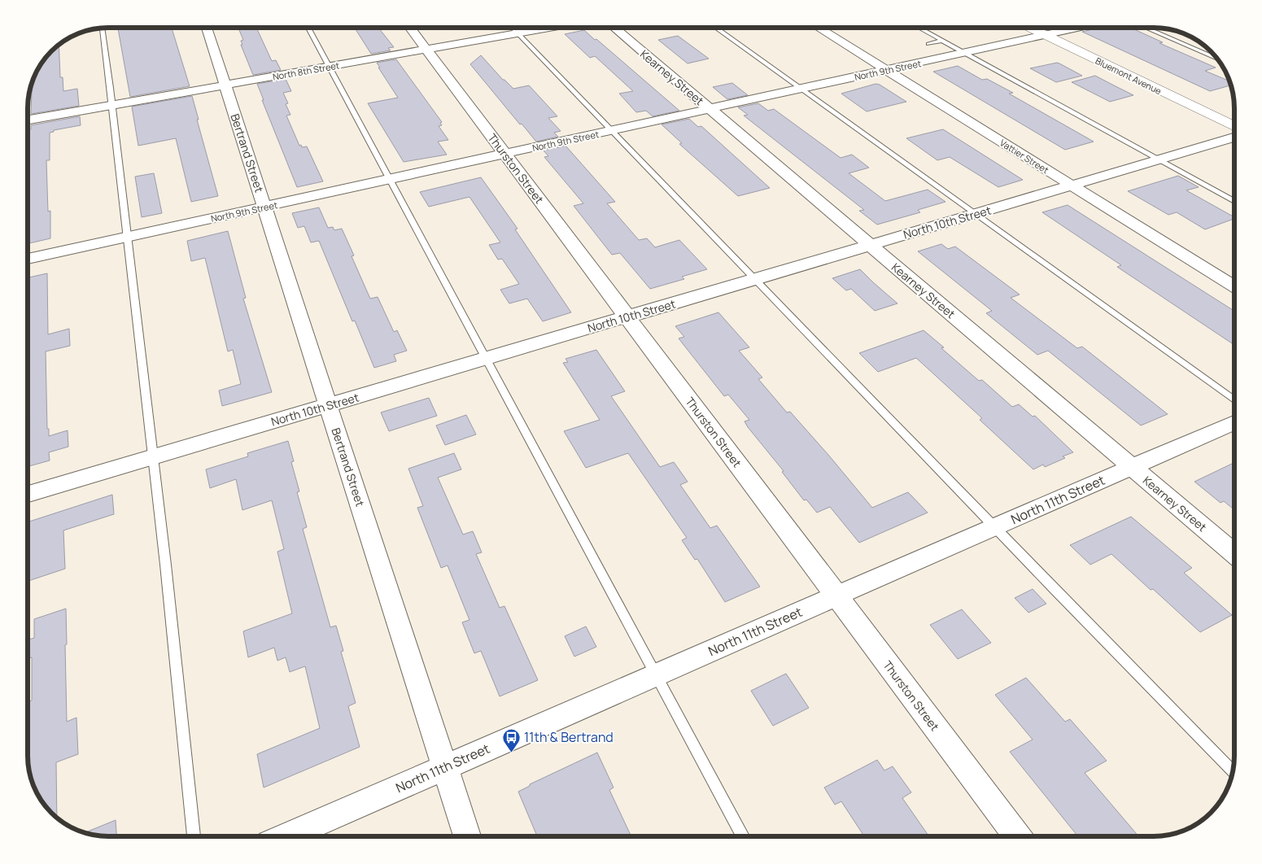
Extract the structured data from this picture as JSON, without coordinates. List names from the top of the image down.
{
  "streets": {
    "main road": ["Bluemont Avenue"],
    "street": [
      "North 9th Street",
      "North 8th Street",
      "Kearney Street",
      "Bertrand Street",
      "Vattier Street",
      "Thurston Street",
      "North 10th Street",
      "North 11th Street"
    ]
  },
  "crossings": [
    ["North 9th Street", "Bluemont Avenue"],
    ["North 9th Street", "Kearney Street"],
    ["North 9th Street", "Bertrand Street"],
    ["North 9th Street", "Vattier Street"],
    ["North 9th Street", "Thurston Street"],
    ["North 8th Street", "Bertrand Street"],
    ["North 8th Street", "Thurston Street"],
    ["Kearney Street", "North 10th Street"],
    ["Kearney Street", "North 11th Street"],
    ["Bertrand Street", "North 10th Street"],
    ["Bertrand Street", "North 11th Street"],
    ["Vattier Street", "North 10th Street"],
    ["Thurston Street", "North 10th Street"],
    ["Thurston Street", "North 11th Street"]
  ],
  "places": {
    "bus stop": ["11th & Bertrand"]
  }
}
